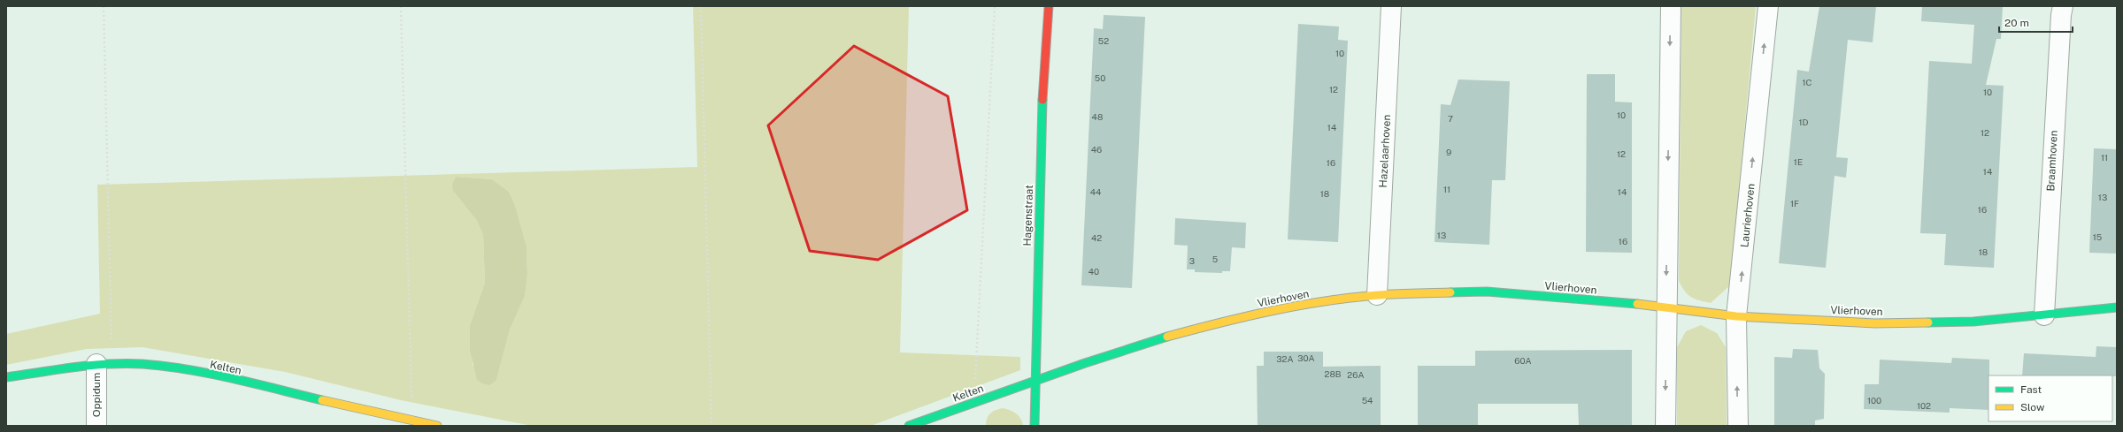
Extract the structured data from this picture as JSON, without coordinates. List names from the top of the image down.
{
  "streets": {
    "street": [
      "Hazelaarhoven",
      "Braamhoven",
      "Hagenstraat",
      "Laurierhoven",
      "Vlierhoven",
      "Kelten",
      "Oppidum"
    ]
  },
  "crossings": [
    ["Hazelaarhoven", "Vlierhoven"],
    ["Braamhoven", "Vlierhoven"],
    ["Hagenstraat", "Vlierhoven"],
    ["Hagenstraat", "Kelten"],
    ["Laurierhoven", "Vlierhoven"],
    ["Vlierhoven", "Kelten"],
    ["Kelten", "Oppidum"]
  ],
  "house_numbers": [
    "52",
    "10",
    "50",
    "1C",
    "12",
    "10",
    "10",
    "48",
    "7",
    "1D",
    "14",
    "12",
    "46",
    "9",
    "12",
    "11",
    "1E",
    "16",
    "14",
    "11",
    "44",
    "14",
    "18",
    "13",
    "1F",
    "16",
    "13",
    "15",
    "42",
    "16",
    "18",
    "5",
    "3",
    "40",
    "30A",
    "32A",
    "60A",
    "28B",
    "26A",
    "54",
    "100",
    "102"
  ],
  "legend": ["Fast", "Slow"],
  "scale_bar": "20 m"
}
